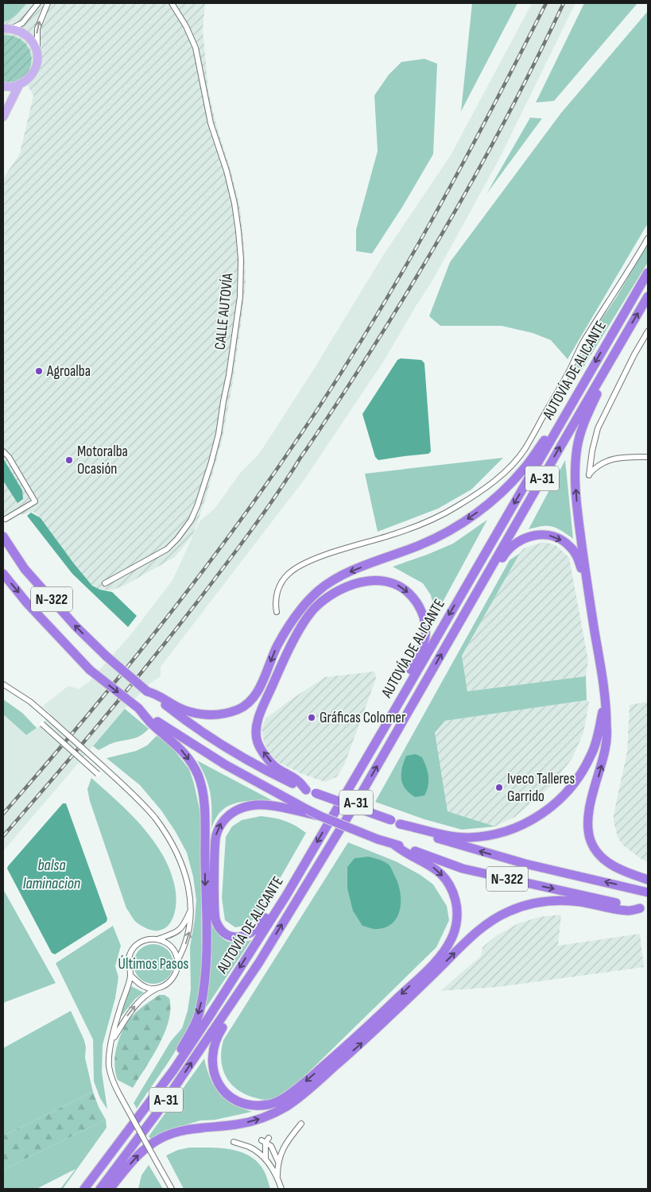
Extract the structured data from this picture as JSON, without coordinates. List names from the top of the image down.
{
  "streets": {
    "highway": ["AUTOVÍA DE ALICANTE", "A-31", "N-322"],
    "street": ["CALLE AUTOVÍA"]
  },
  "water": ["balsa laminacion"],
  "parks": ["Últimos Pasos"],
  "places": [
    "Agroalba",
    "Motoralba Ocasión",
    "Gráficas Colomer",
    "Iveco Talleres Garrido"
  ]
}
